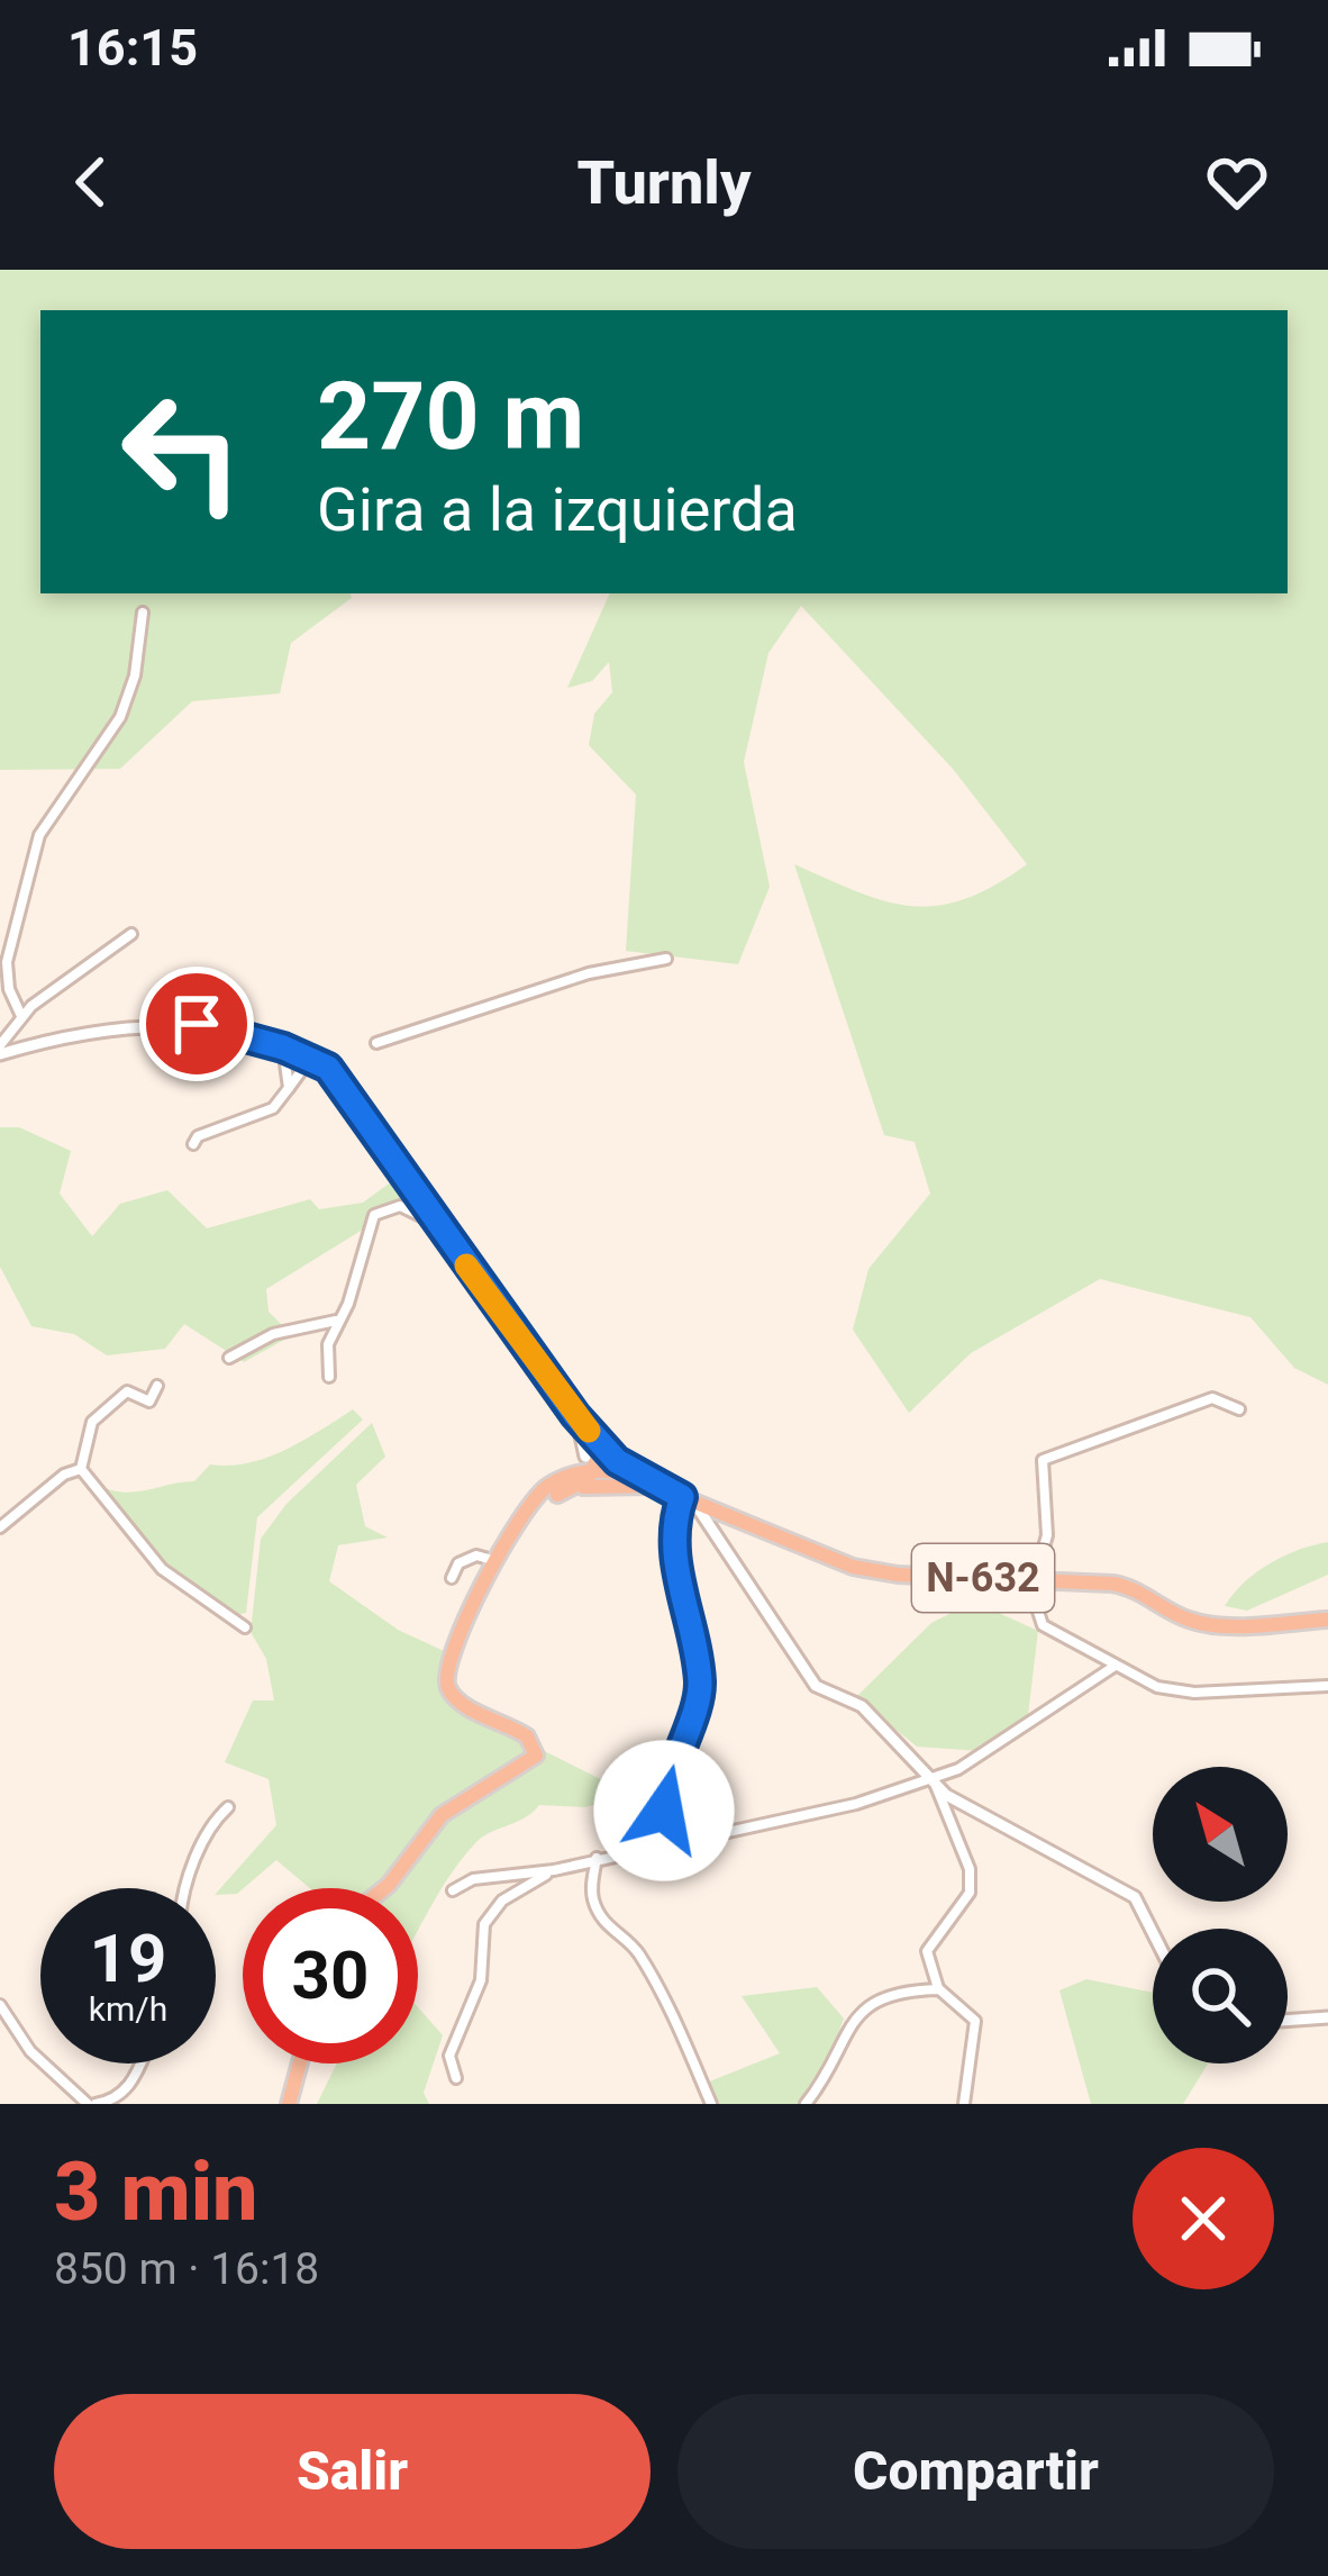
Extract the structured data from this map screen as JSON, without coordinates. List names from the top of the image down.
{
  "streets": {
    "highway": ["N-632"]
  },
  "north": "top left",
  "page": {
    "status": "16:15",
    "header": "Turnly",
    "turn": ["270 m", "Gira a la izquierda"],
    "speed": "19 km/h",
    "limit": "30",
    "heading": ["3 min", "850 m · 16:18"],
    "buttons": ["Salir", "Compartir"]
  }
}
